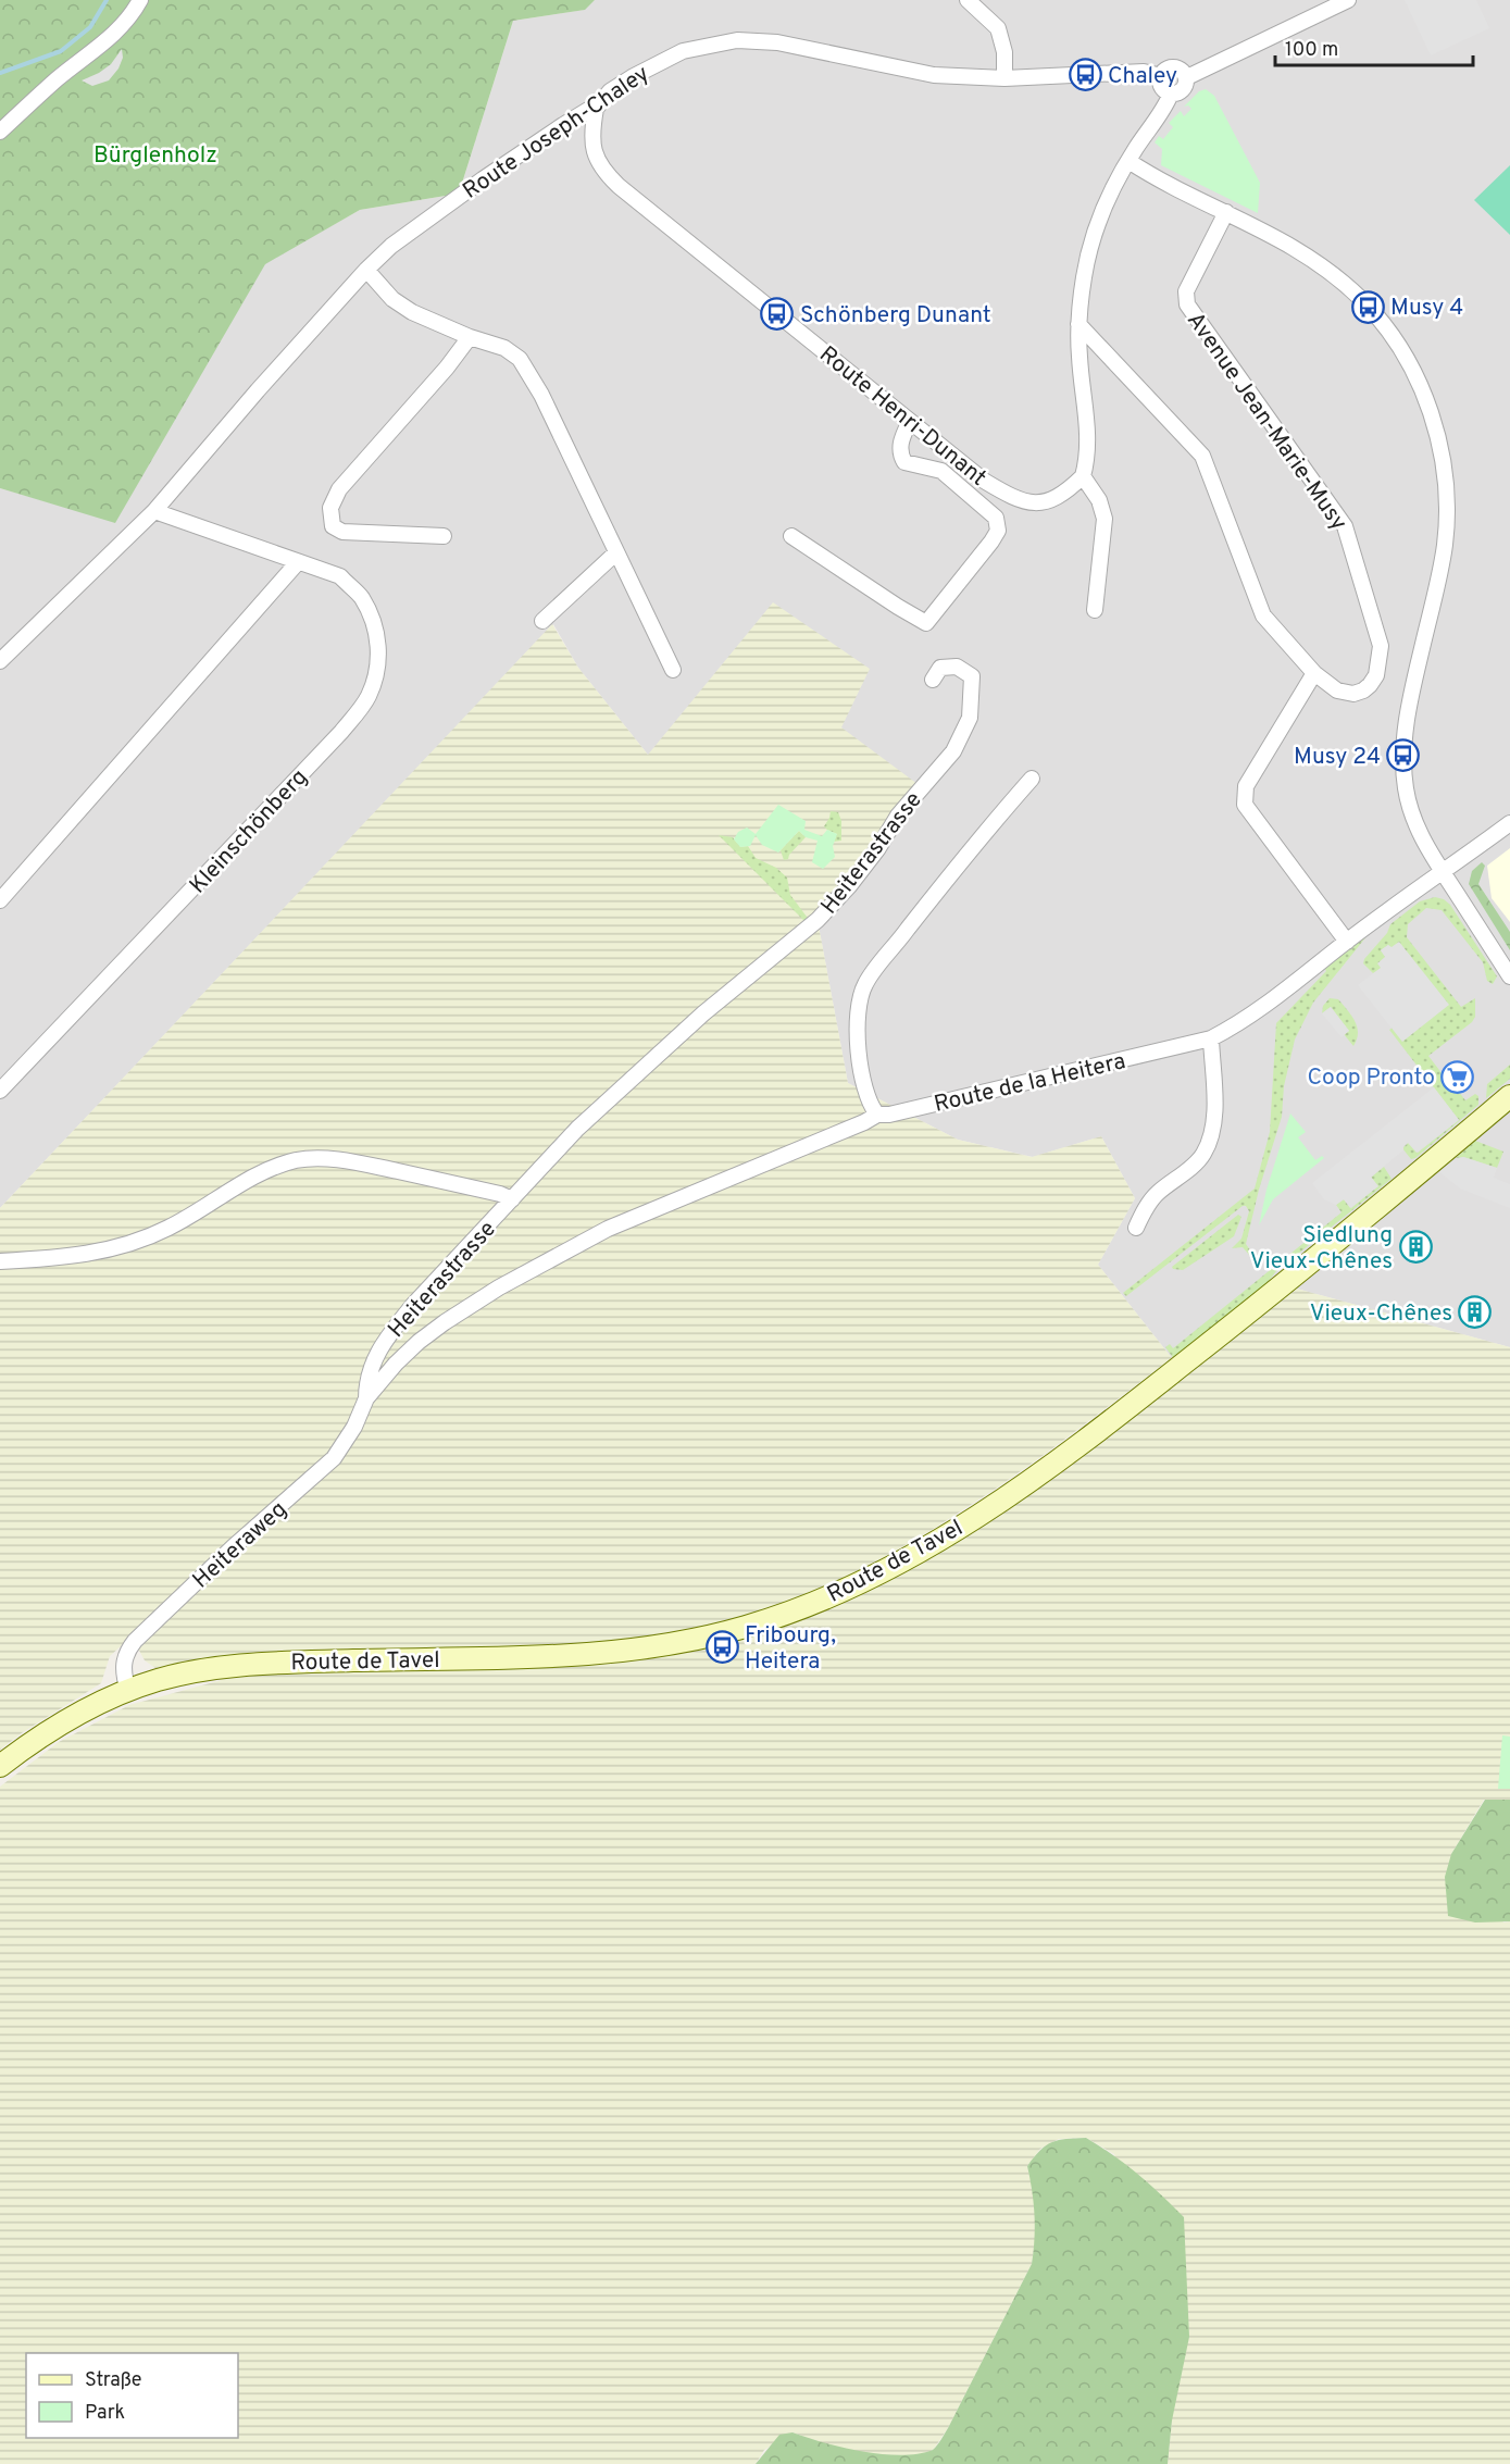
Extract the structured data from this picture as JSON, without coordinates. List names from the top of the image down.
{
  "streets": {
    "main road": ["Route de Tavel"],
    "street": [
      "Route Joseph-Chaley",
      "Route Henri-Dunant",
      "Avenue Jean-Marie-Musy",
      "Kleinschönberg",
      "Heiterastrasse",
      "Route de la Heitera",
      "Heiteraweg"
    ]
  },
  "crossings": [
    ["Route Joseph-Chaley", "Route Henri-Dunant"],
    ["Route Joseph-Chaley", "Kleinschönberg"],
    ["Heiterastrasse", "Route de la Heitera"],
    ["Heiterastrasse", "Heiteraweg"],
    ["Heiteraweg", "Route de Tavel"]
  ],
  "parks": ["Bürglenholz"],
  "places": {
    "bus stop": [
      "Chaley",
      "Musy 4",
      "Schönberg Dunant",
      "Musy 24",
      "Fribourg, Heitera"
    ],
    "supermarket": ["Coop Pronto"],
    "building": ["Siedlung Vieux-Chênes", "Vieux-Chênes"]
  },
  "legend": ["Straße", "Park"],
  "scale_bar": "100 m"
}
